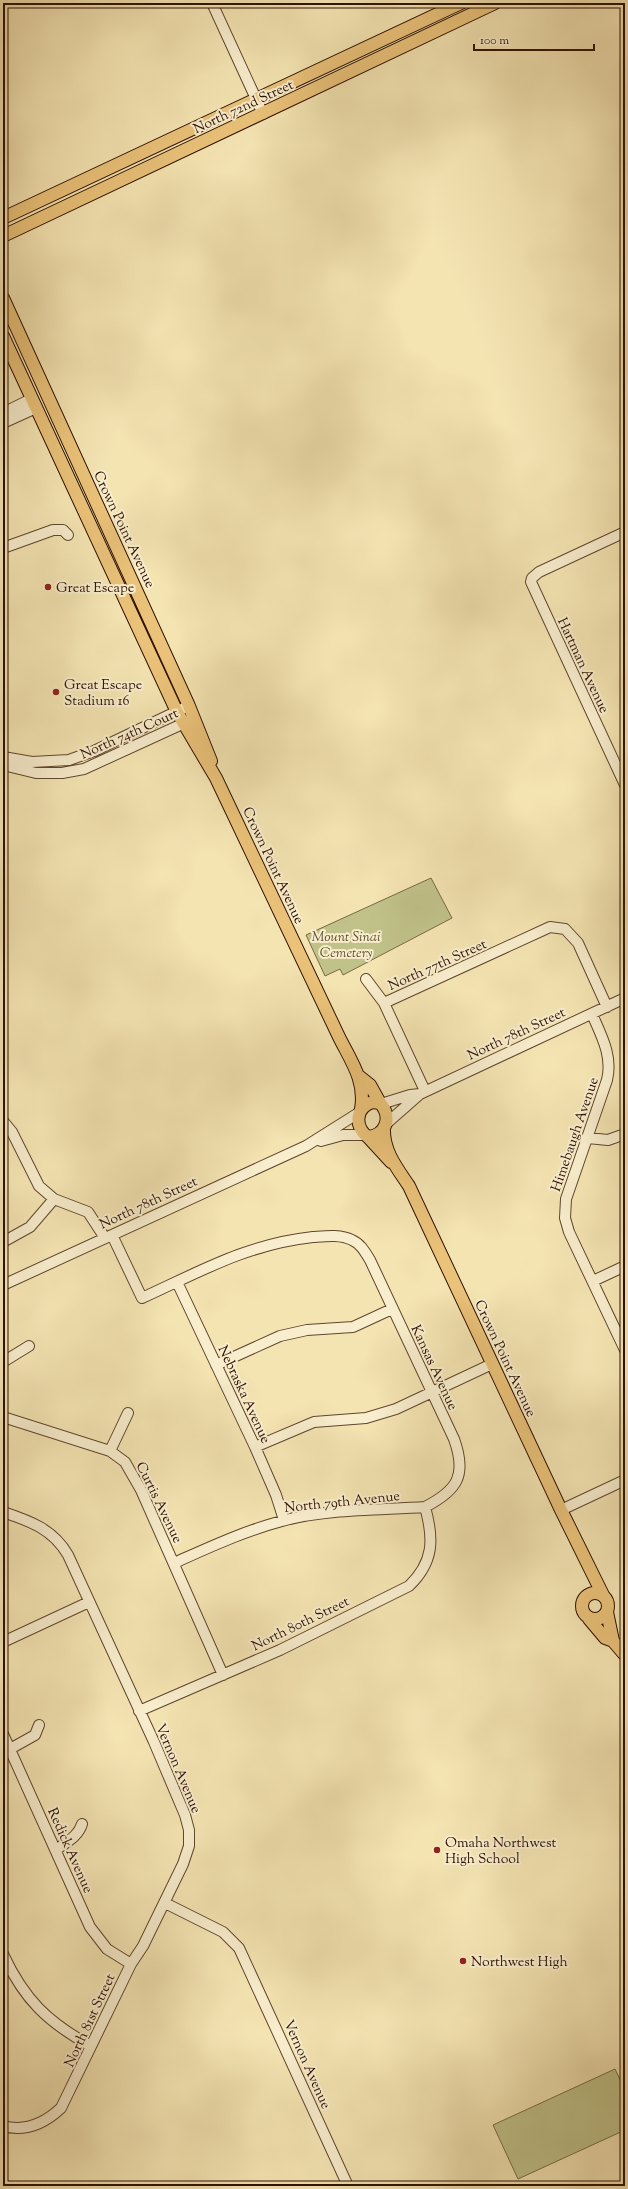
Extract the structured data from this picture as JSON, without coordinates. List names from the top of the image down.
{
  "streets": {
    "main road": ["North 72nd Street", "Crown Point Avenue"],
    "street": [
      "Hartman Avenue",
      "North 74th Court",
      "North 77th Street",
      "North 78th Street",
      "Himebaugh Avenue",
      "Kansas Avenue",
      "Nebraska Avenue",
      "North 79th Avenue",
      "Curtis Avenue",
      "North 80th Street",
      "Vernon Avenue",
      "Redick Avenue",
      "North 81st Street"
    ]
  },
  "crossings": [
    ["Crown Point Avenue", "North 74th Court"],
    ["North 77th Street", "North 78th Street"],
    ["North 78th Street", "Himebaugh Avenue"],
    ["North 78th Street", "Kansas Avenue"],
    ["Kansas Avenue", "Nebraska Avenue"],
    ["Kansas Avenue", "North 79th Avenue"],
    ["Kansas Avenue", "North 80th Street"],
    ["Nebraska Avenue", "North 79th Avenue"],
    ["North 79th Avenue", "Curtis Avenue"],
    ["North 79th Avenue", "North 80th Street"],
    ["Curtis Avenue", "North 80th Street"],
    ["North 80th Street", "Vernon Avenue"],
    ["Vernon Avenue", "North 81st Street"],
    ["Redick Avenue", "North 81st Street"]
  ],
  "parks": ["Mount Sinai Cemetery"],
  "places": [
    "Great Escape",
    "Great Escape Stadium 16",
    "Omaha Northwest High School",
    "Northwest High"
  ],
  "scale_bar": "100 m"
}
